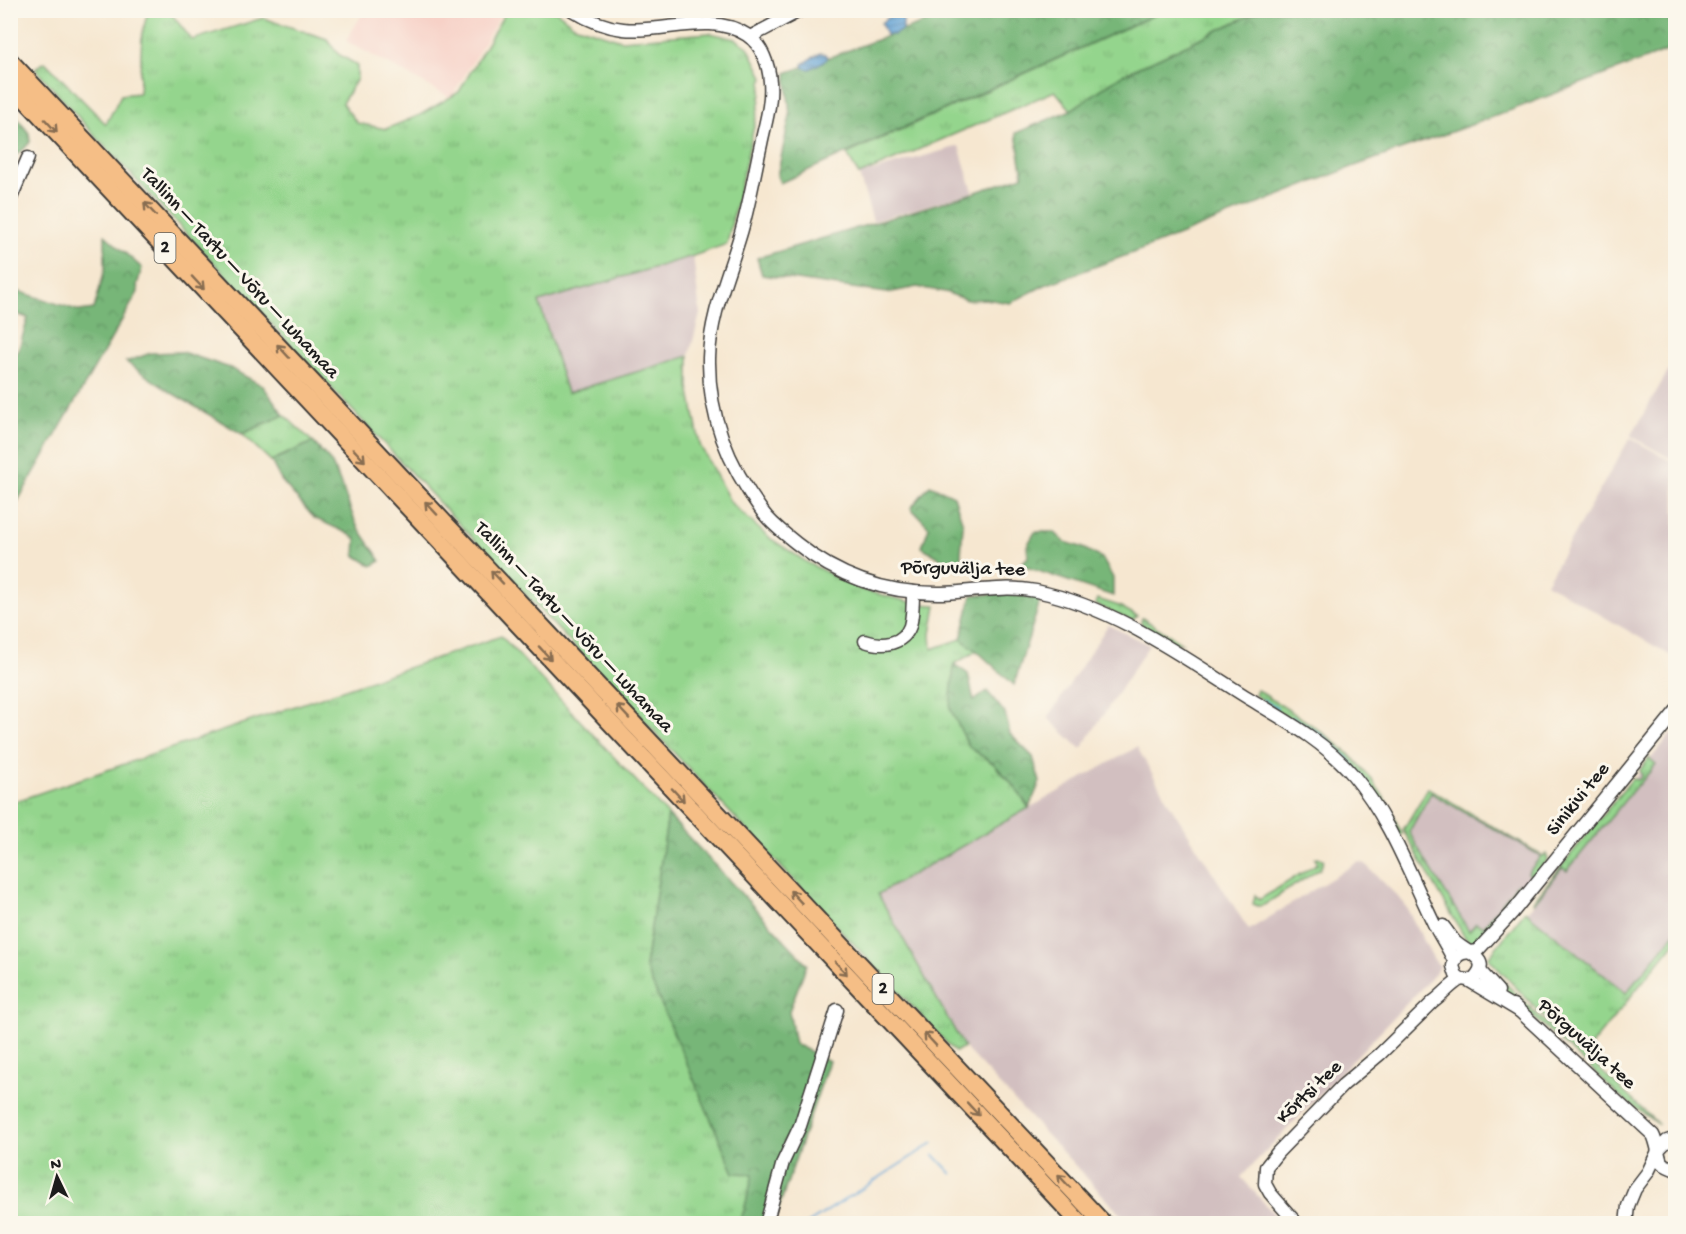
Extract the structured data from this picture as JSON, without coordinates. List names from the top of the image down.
{
  "streets": {
    "highway": ["2", "Tallinn — Tartu — Võru — Luhamaa"],
    "street": ["Põrguvälja tee", "Sinikivi tee", "Kõrtsi tee"]
  },
  "crossings": [
    ["Põrguvälja tee", "Sinikivi tee"],
    ["Põrguvälja tee", "Kõrtsi tee"],
    ["Sinikivi tee", "Kõrtsi tee"]
  ],
  "north": "top"
}
